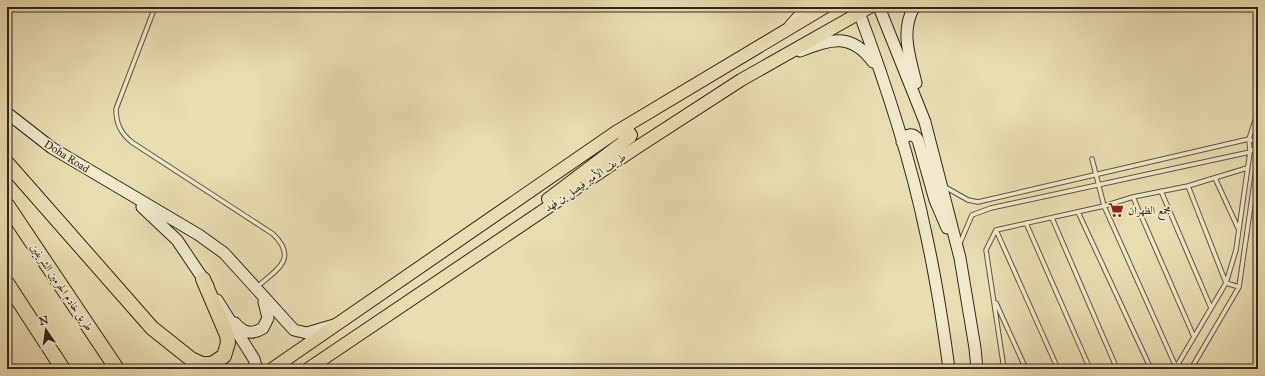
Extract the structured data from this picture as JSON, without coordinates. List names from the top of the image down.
{
  "streets": {
    "highway": ["طريق خادم الحرمين الشريفين"],
    "main road": ["طريف الأمير فيصل بن فهد"],
    "street": ["Doha Road"]
  },
  "places": {
    "supermarket": ["مجمع الظهران"]
  },
  "north": "top"
}
